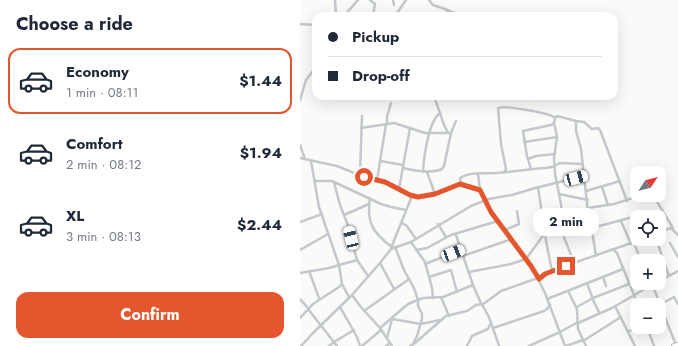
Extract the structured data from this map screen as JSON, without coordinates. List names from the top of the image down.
{
  "north": "top right",
  "page": {
    "heading": "Choose a ride",
    "banner": ["Pickup", "Drop-off"],
    "list": [
      {
        "name": "Economy",
        "note": "1 min · 08:11",
        "value": "$1.44"
      },
      {
        "name": "Comfort",
        "note": "2 min · 08:12",
        "value": "$1.94"
      },
      {
        "name": "XL",
        "note": "3 min · 08:13",
        "value": "$2.44"
      }
    ],
    "map_buttons": ["+", "−"],
    "bubble": "2 min",
    "buttons": "Confirm"
  }
}
